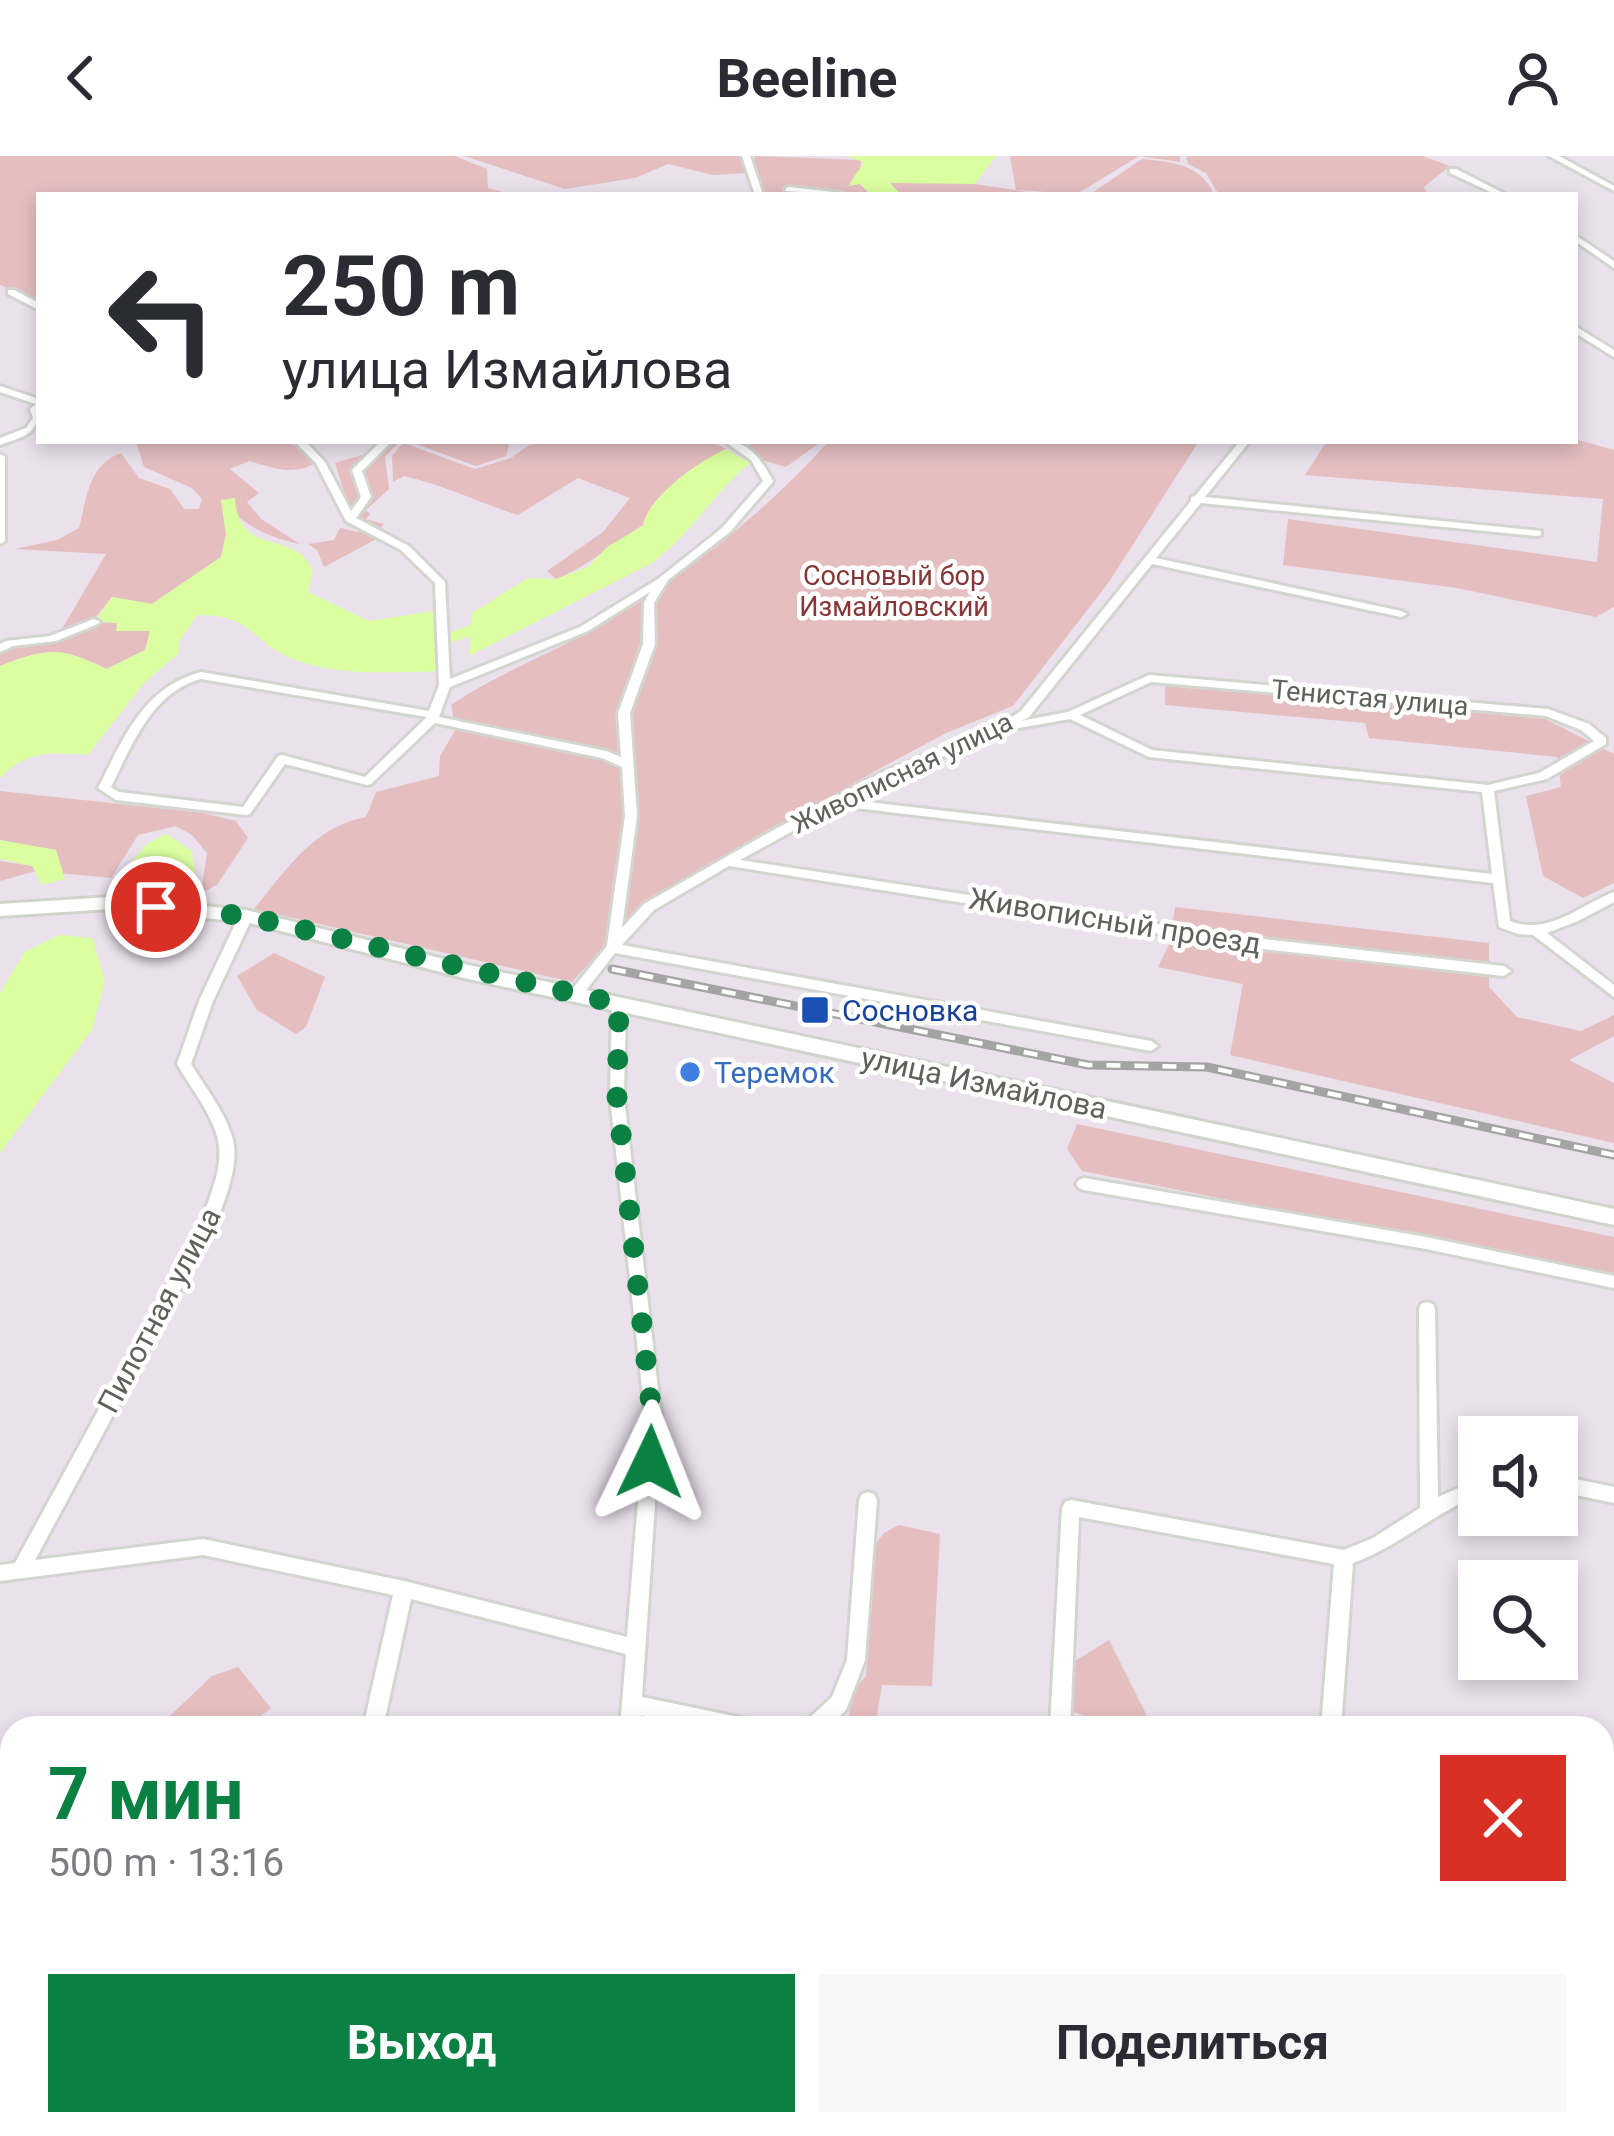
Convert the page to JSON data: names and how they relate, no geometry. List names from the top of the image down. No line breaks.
{"streets":{"main road":["улица Измайлова"],"street":["Тенистая улица","Живописная улица","Живописный проезд","Пилотная улица"]},"crossings":[["Тенистая улица","Живописная улица"],["Живописная улица","Живописный проезд"],["Живописная улица","улица Измайлова"],["улица Измайлова","Пилотная улица"]],"parks":["Сосновый бор Измайловский"],"places":{"transit":["Сосновка"],"other":["Теремок"]},"page":{"header":"Beeline","turn":["250 m","улица Измайлова"],"heading":["7 мин","500 m · 13:16"],"buttons":["Выход","Поделиться"]}}
